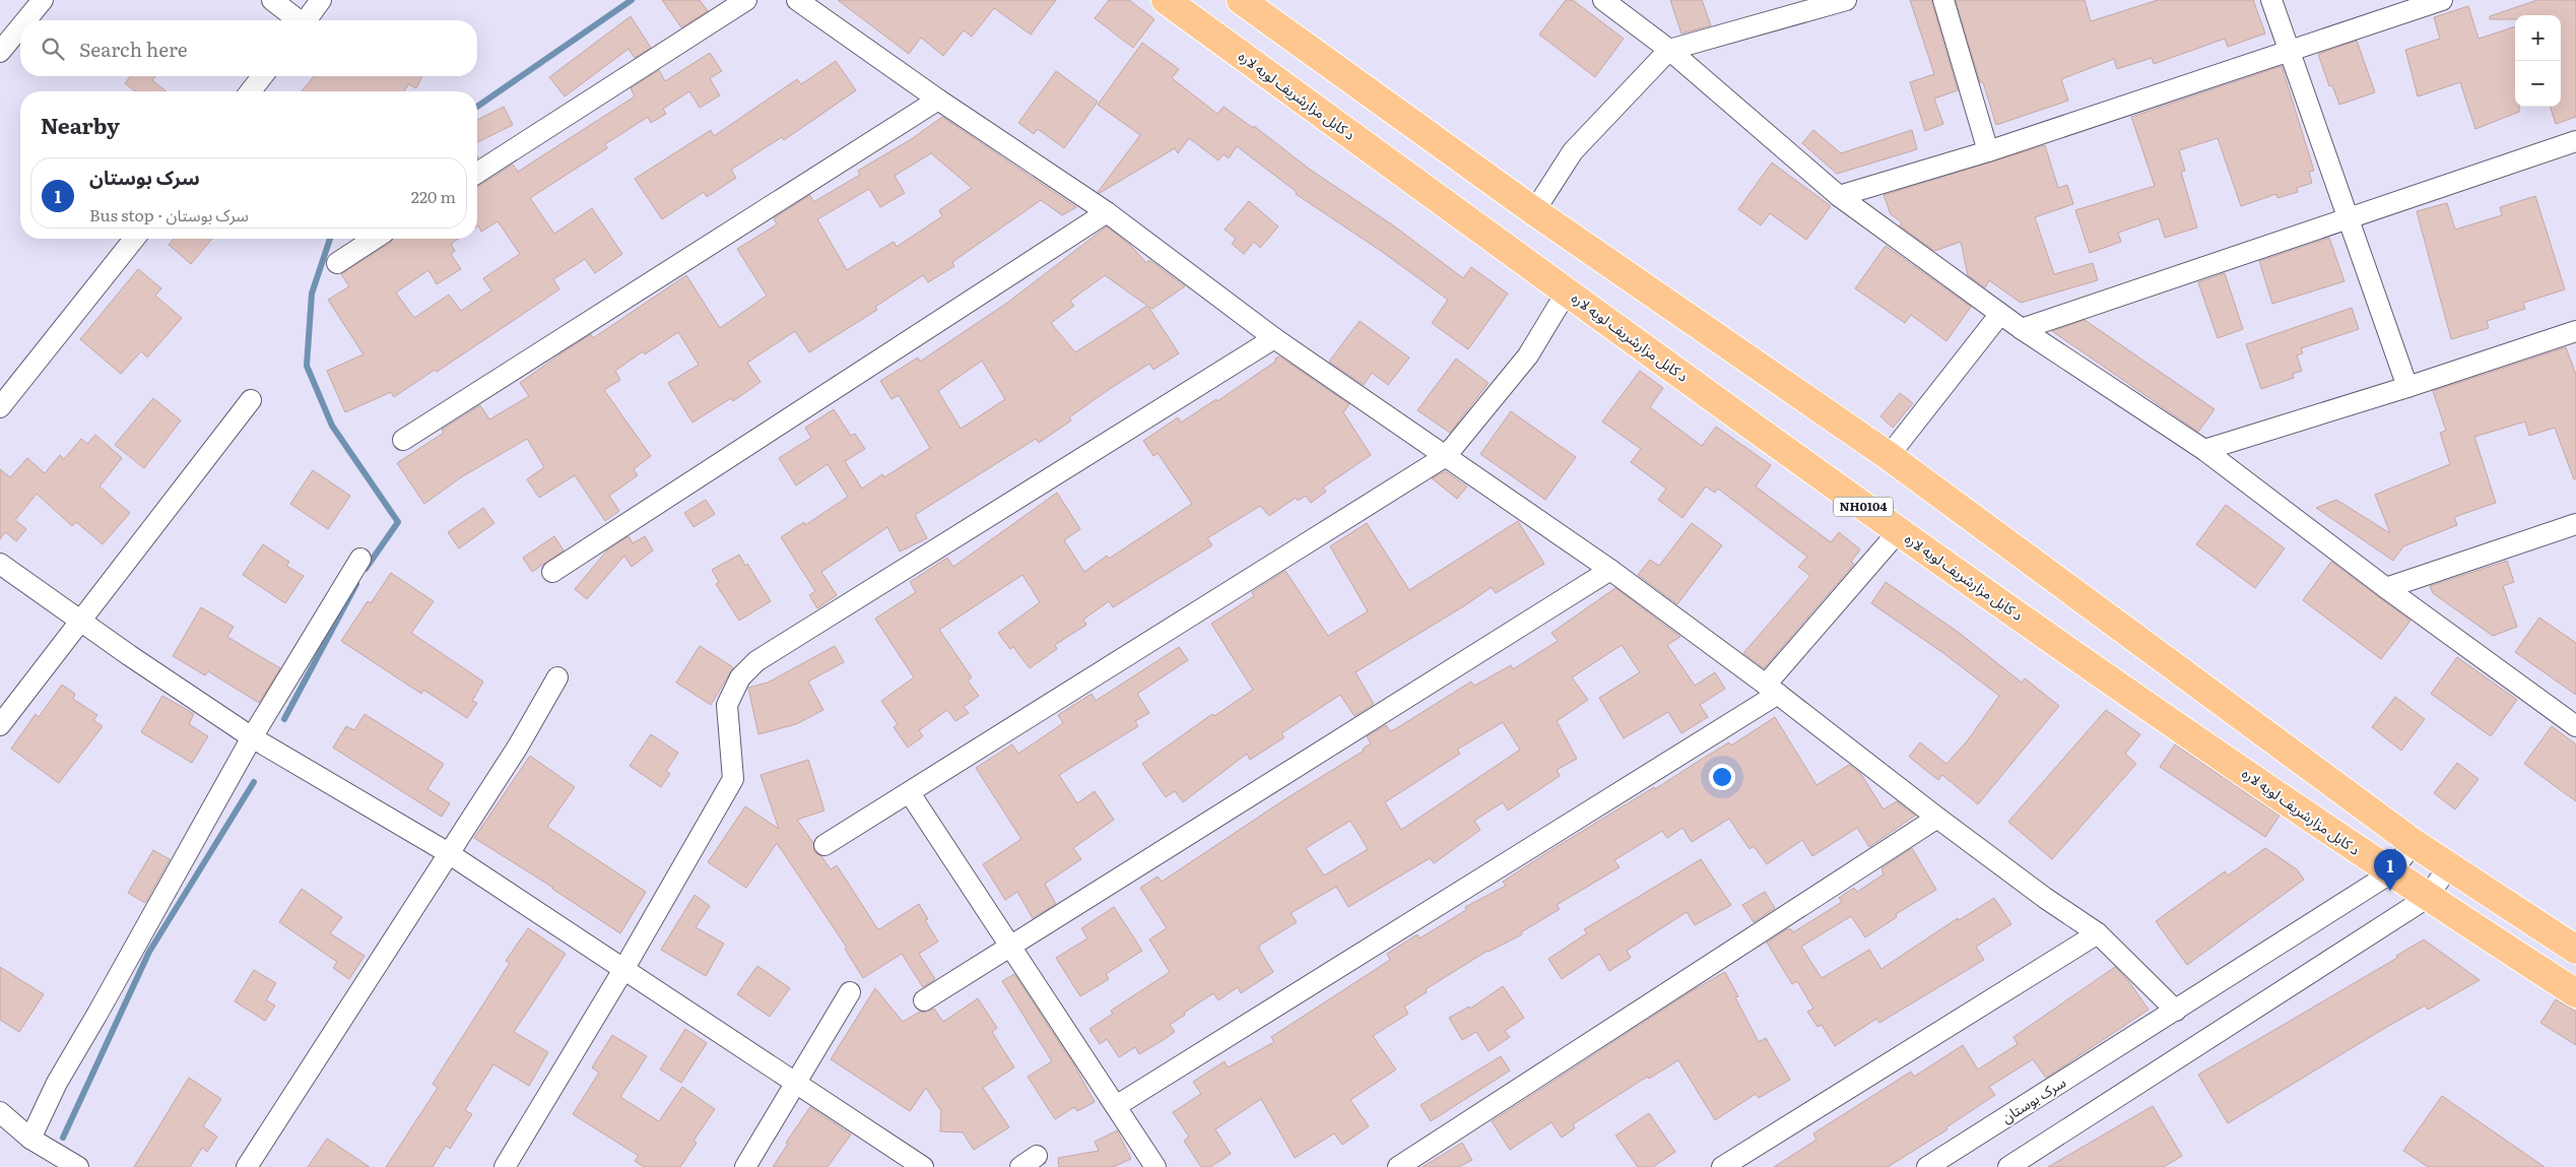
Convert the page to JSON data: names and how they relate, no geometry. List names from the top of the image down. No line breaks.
{"streets":{"highway":["د کابل مزارشریف لویه لاره","NH0104"],"street":["سرک بوستان"]},"crossings":[["د کابل مزارشریف لویه لاره","سرک بوستان"]],"page":{"map_buttons":["+","−"],"search":"Search here","heading":"Nearby","list":[{"mark":"1","name":"سرک بوستان","note":"Bus stop · سرک بوستان","value":"220 m"}],"pins":"1"}}
